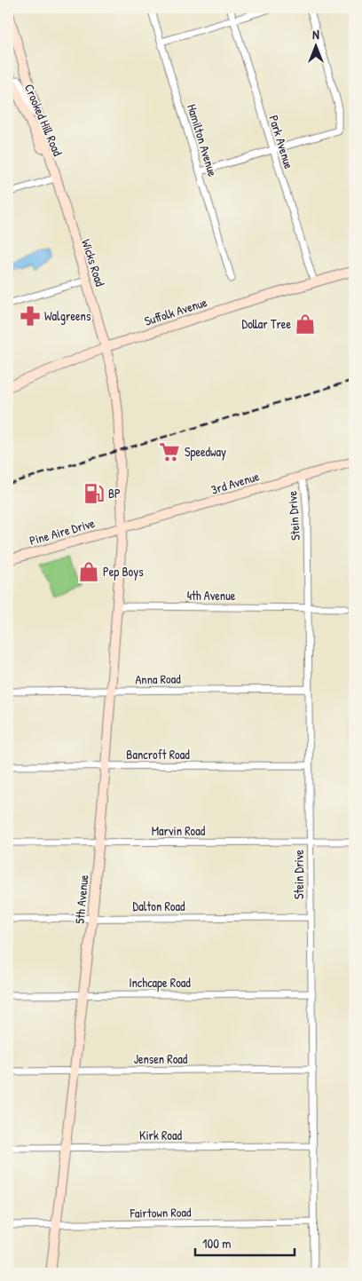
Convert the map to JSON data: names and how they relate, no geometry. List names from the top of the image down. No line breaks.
{"streets":{"main road":["Crooked Hill Road","Wicks Road","Suffolk Avenue","3rd Avenue","Pine Aire Drive","5th Avenue"],"street":["Hamilton Avenue","Park Avenue","Stein Drive","4th Avenue","Anna Road","Bancroft Road","Marvin Road","Dalton Road","Inchcape Road","Jensen Road","Kirk Road","Fairtown Road"]},"crossings":[["Crooked Hill Road","Wicks Road"],["Park Avenue","Suffolk Avenue"],["Wicks Road","Suffolk Avenue"],["Wicks Road","3rd Avenue"],["Wicks Road","Pine Aire Drive"],["Wicks Road","5th Avenue"],["3rd Avenue","Stein Drive"],["3rd Avenue","Pine Aire Drive"],["3rd Avenue","5th Avenue"],["Stein Drive","4th Avenue"],["Stein Drive","Anna Road"],["Stein Drive","Bancroft Road"],["Stein Drive","Marvin Road"],["Stein Drive","Dalton Road"],["Stein Drive","Inchcape Road"],["Stein Drive","Jensen Road"],["Stein Drive","Kirk Road"],["Stein Drive","Fairtown Road"],["Pine Aire Drive","5th Avenue"],["4th Avenue","5th Avenue"],["Anna Road","5th Avenue"],["Bancroft Road","5th Avenue"],["Marvin Road","5th Avenue"],["5th Avenue","Dalton Road"],["5th Avenue","Inchcape Road"],["5th Avenue","Jensen Road"],["5th Avenue","Kirk Road"],["5th Avenue","Fairtown Road"]],"places":{"pharmacy":["Walgreens"],"shop":["Dollar Tree","Pep Boys"],"supermarket":["Speedway"],"fuel station":["BP"]},"scale_bar":"100 m","north":"top"}
